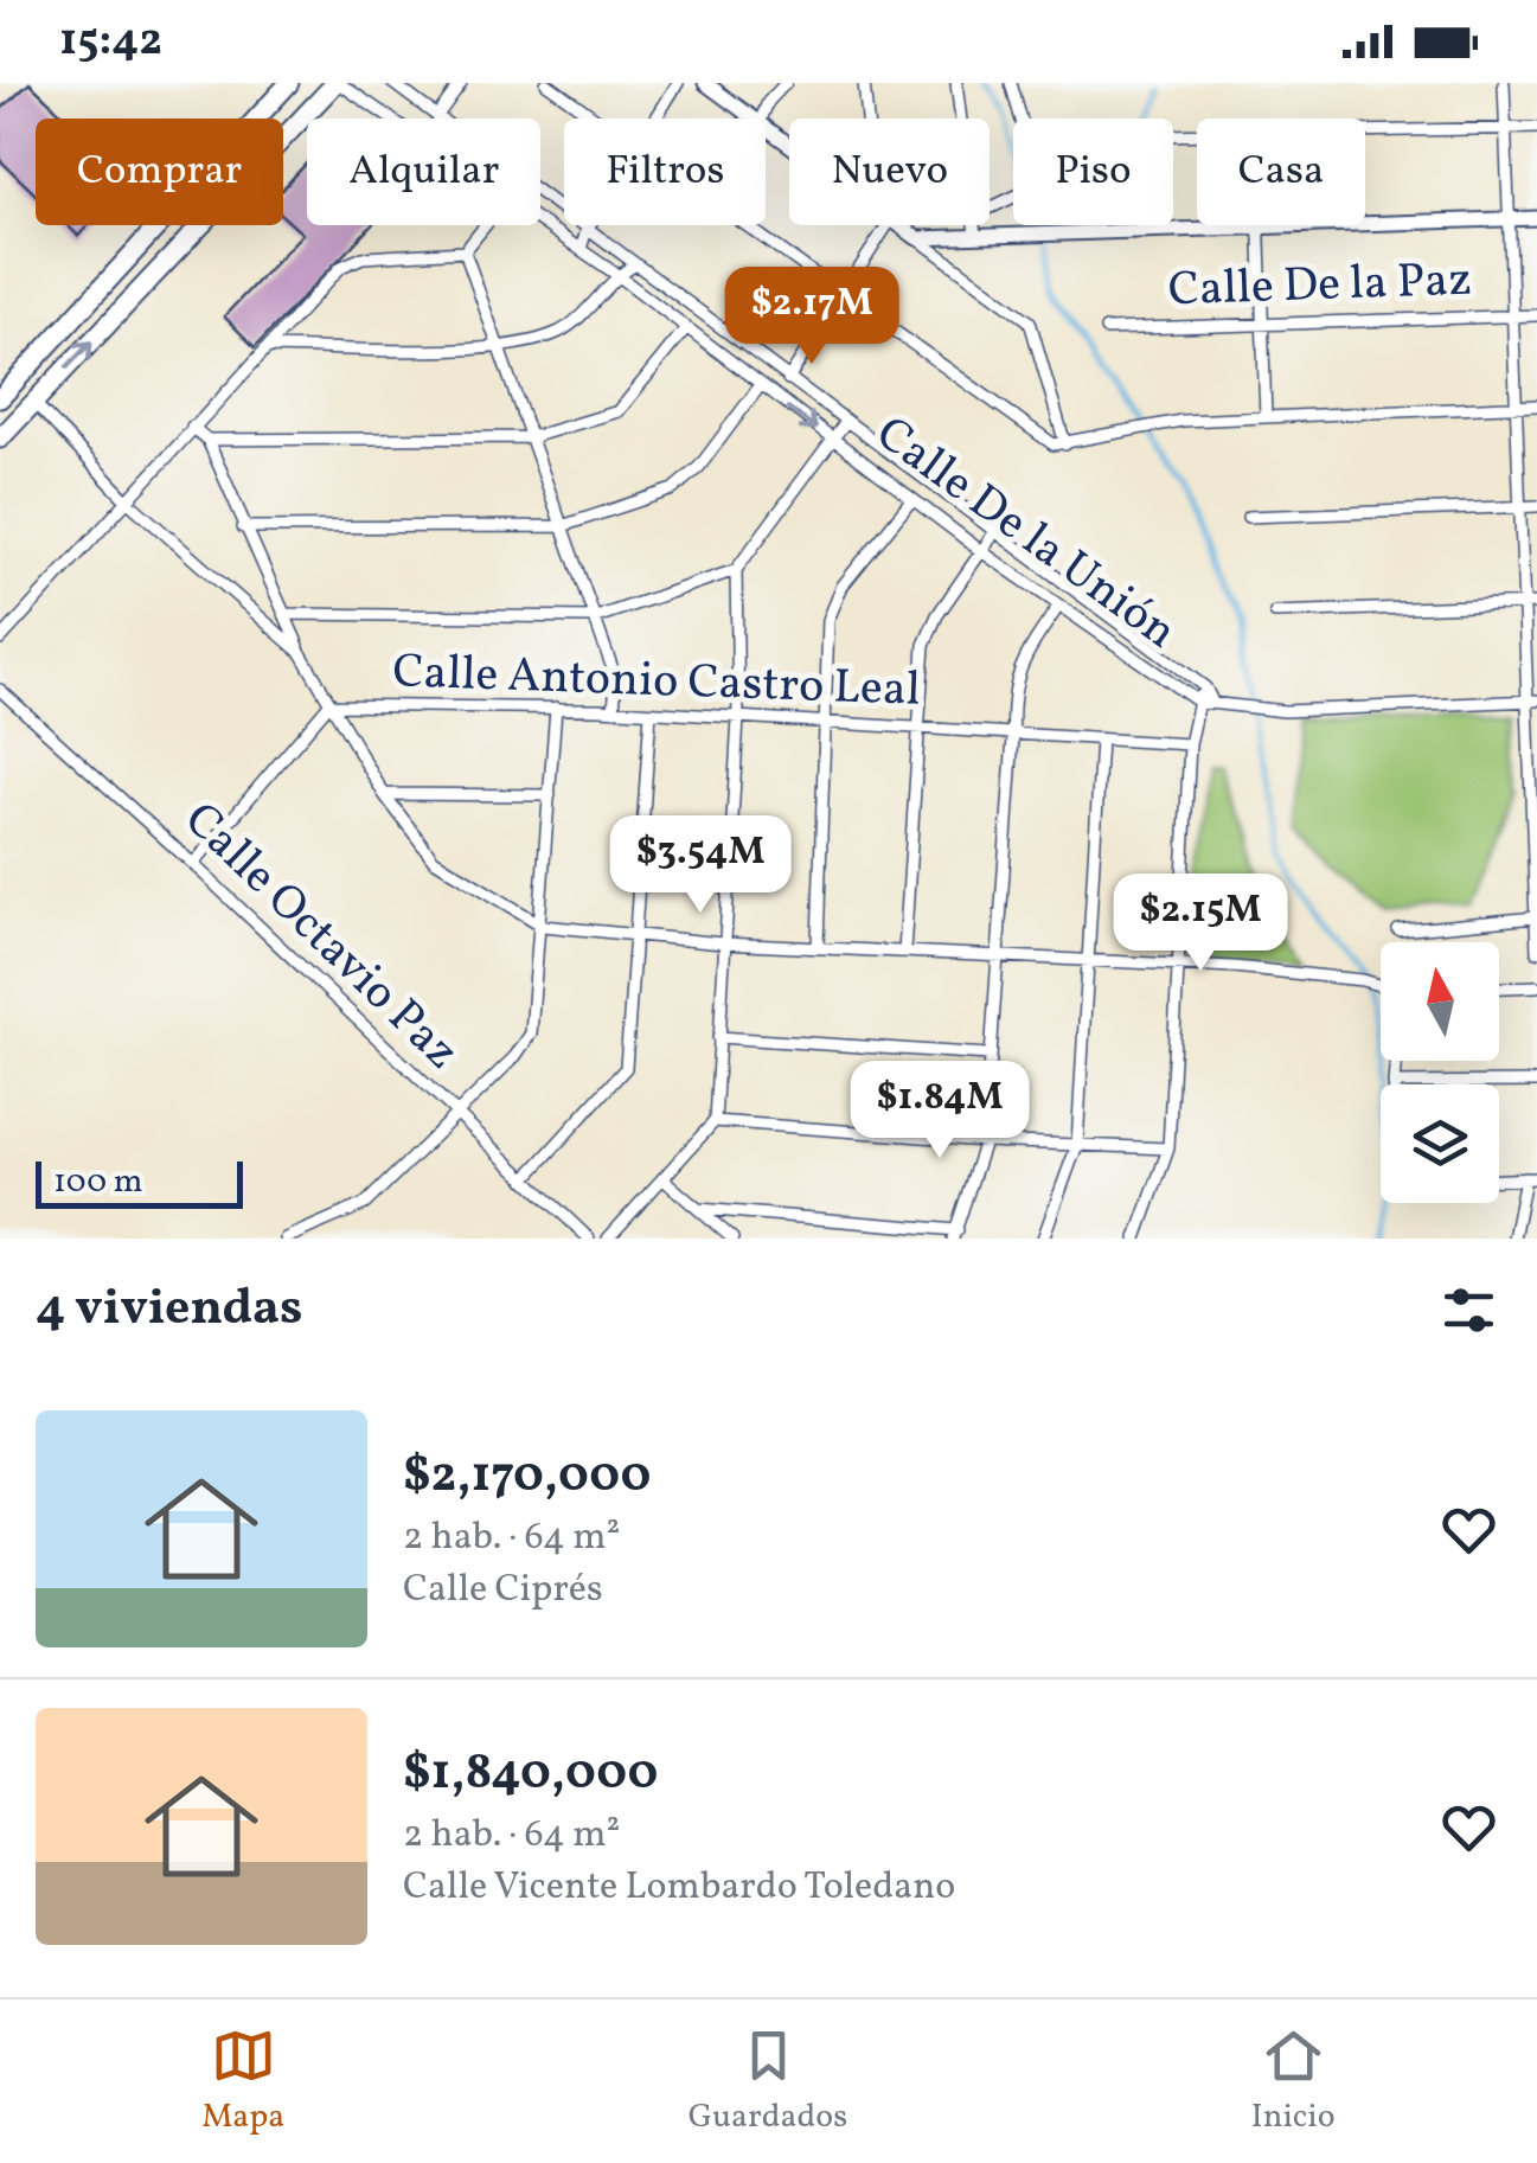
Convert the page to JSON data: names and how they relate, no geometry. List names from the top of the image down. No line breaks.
{"streets":{"street":["Calle De la Paz","Calle De la Unión","Calle Antonio Castro Leal","Calle Octavio Paz"]},"crossings":[["Calle Antonio Castro Leal","Calle Octavio Paz"]],"scale_bar":"100 m","north":"top","page":{"status":"15:42","chip":["Comprar","Alquilar","Filtros","Nuevo","Piso","Casa"],"price":["$2.17M","$3.54M","$2.15M","$1.84M"],"scale":"100 m","heading":"4 viviendas","list":[{"name":"$2,170,000","note":"2 hab. · 64 m² · Calle Ciprés"},{"name":"$1,840,000","note":"2 hab. · 64 m² · Calle Vicente Lombardo Toledano"}],"tabs":["Mapa","Guardados","Inicio"]}}
